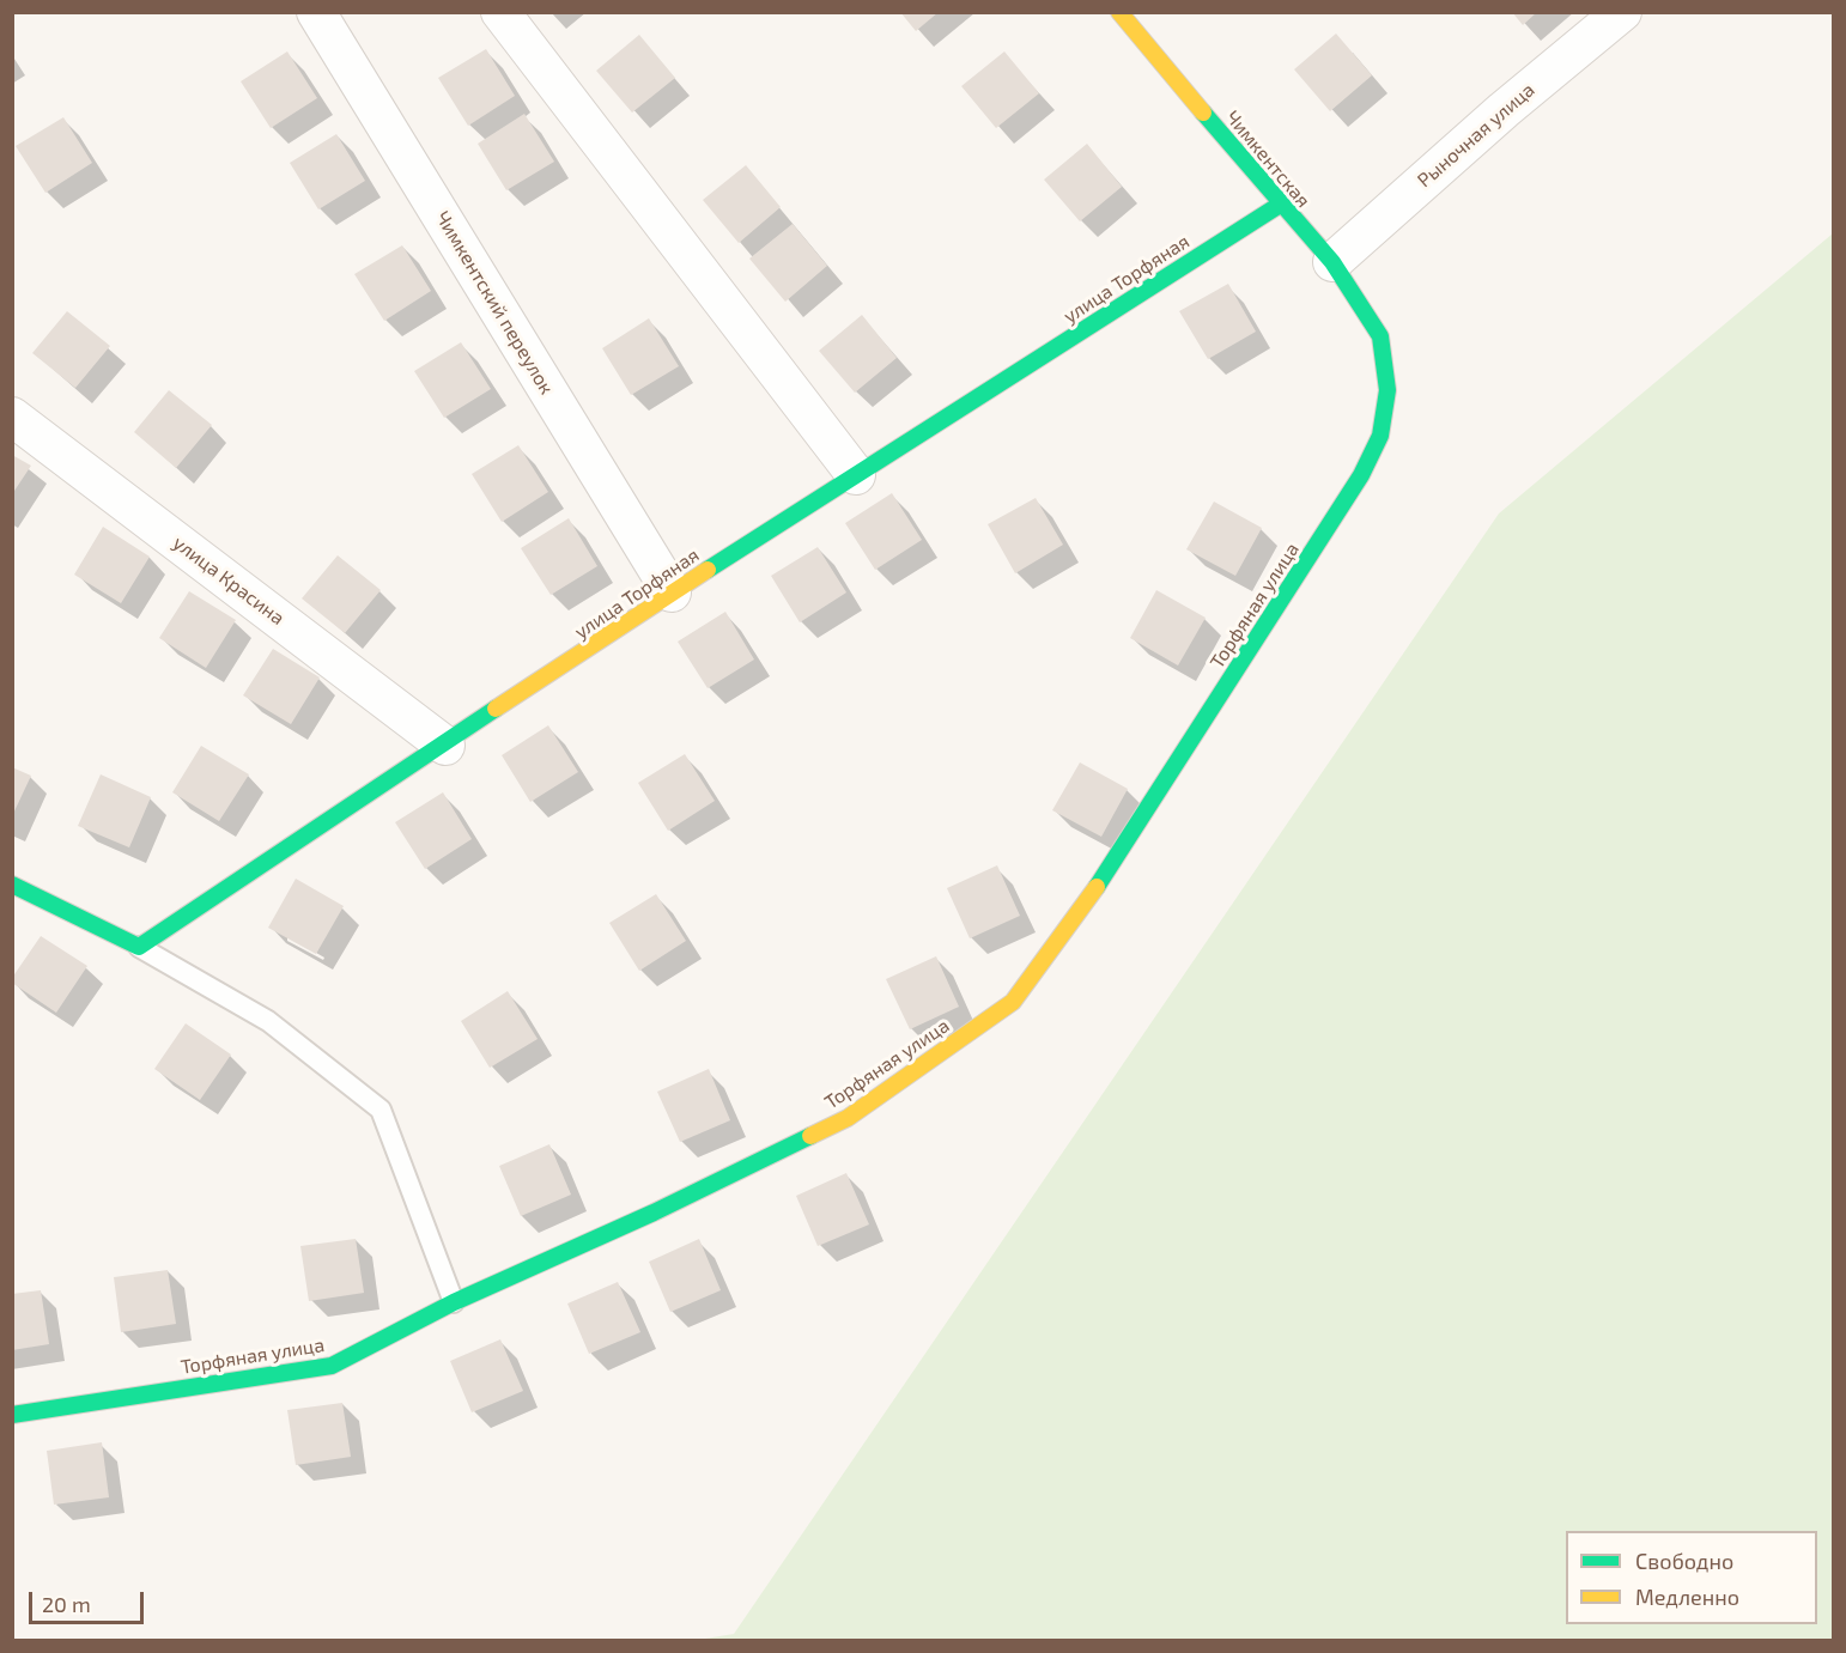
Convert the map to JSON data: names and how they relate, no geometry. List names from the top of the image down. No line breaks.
{"streets":{"street":["Рыночная улица","Чимкентская","улица Торфяная","Чимкентский переулок","улица Красина","Торфяная улица"]},"crossings":[["Рыночная улица","Чимкентская"],["Чимкентская","улица Торфяная"],["Чимкентская","Торфяная улица"],["улица Торфяная","Чимкентский переулок"],["улица Торфяная","улица Красина"]],"legend":["Свободно","Медленно"],"scale_bar":"20 m"}
